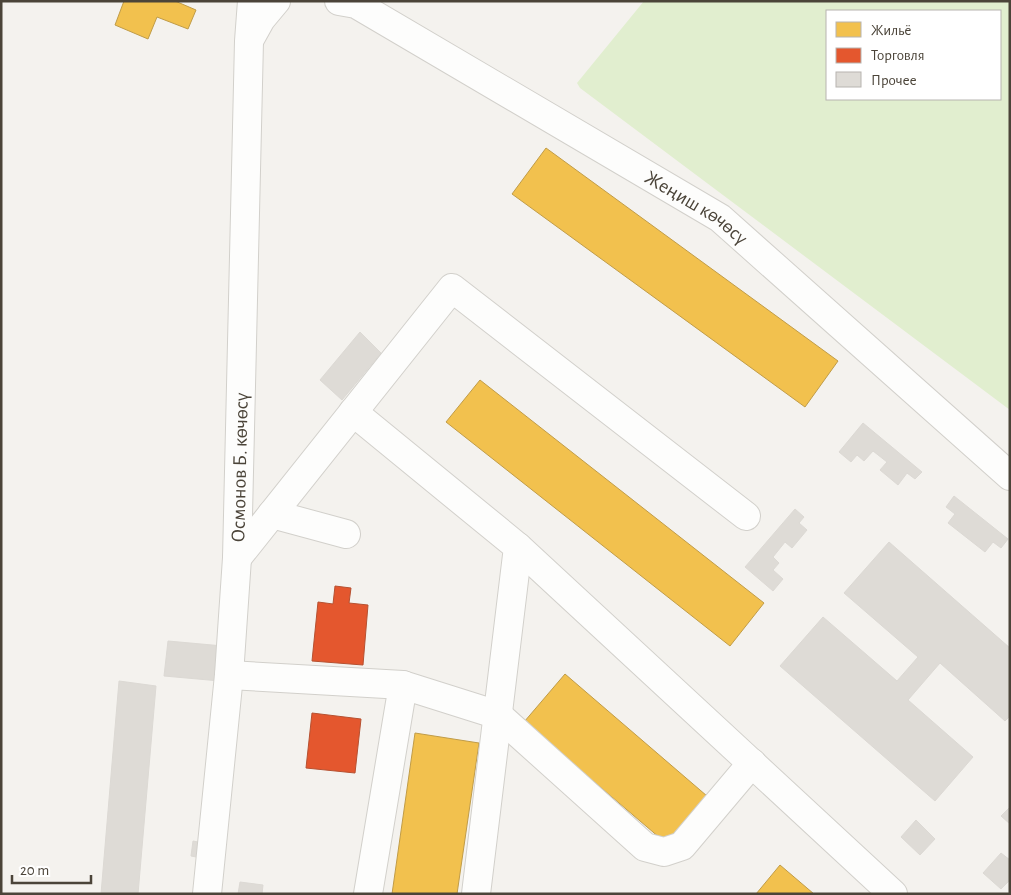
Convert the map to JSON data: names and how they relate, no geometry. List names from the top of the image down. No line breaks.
{"streets":{"street":["Жеңиш көчөсү","Осмонов Б. көчөсү"]},"legend":["Жильё","Торговля","Прочее"],"scale_bar":"20 m"}
